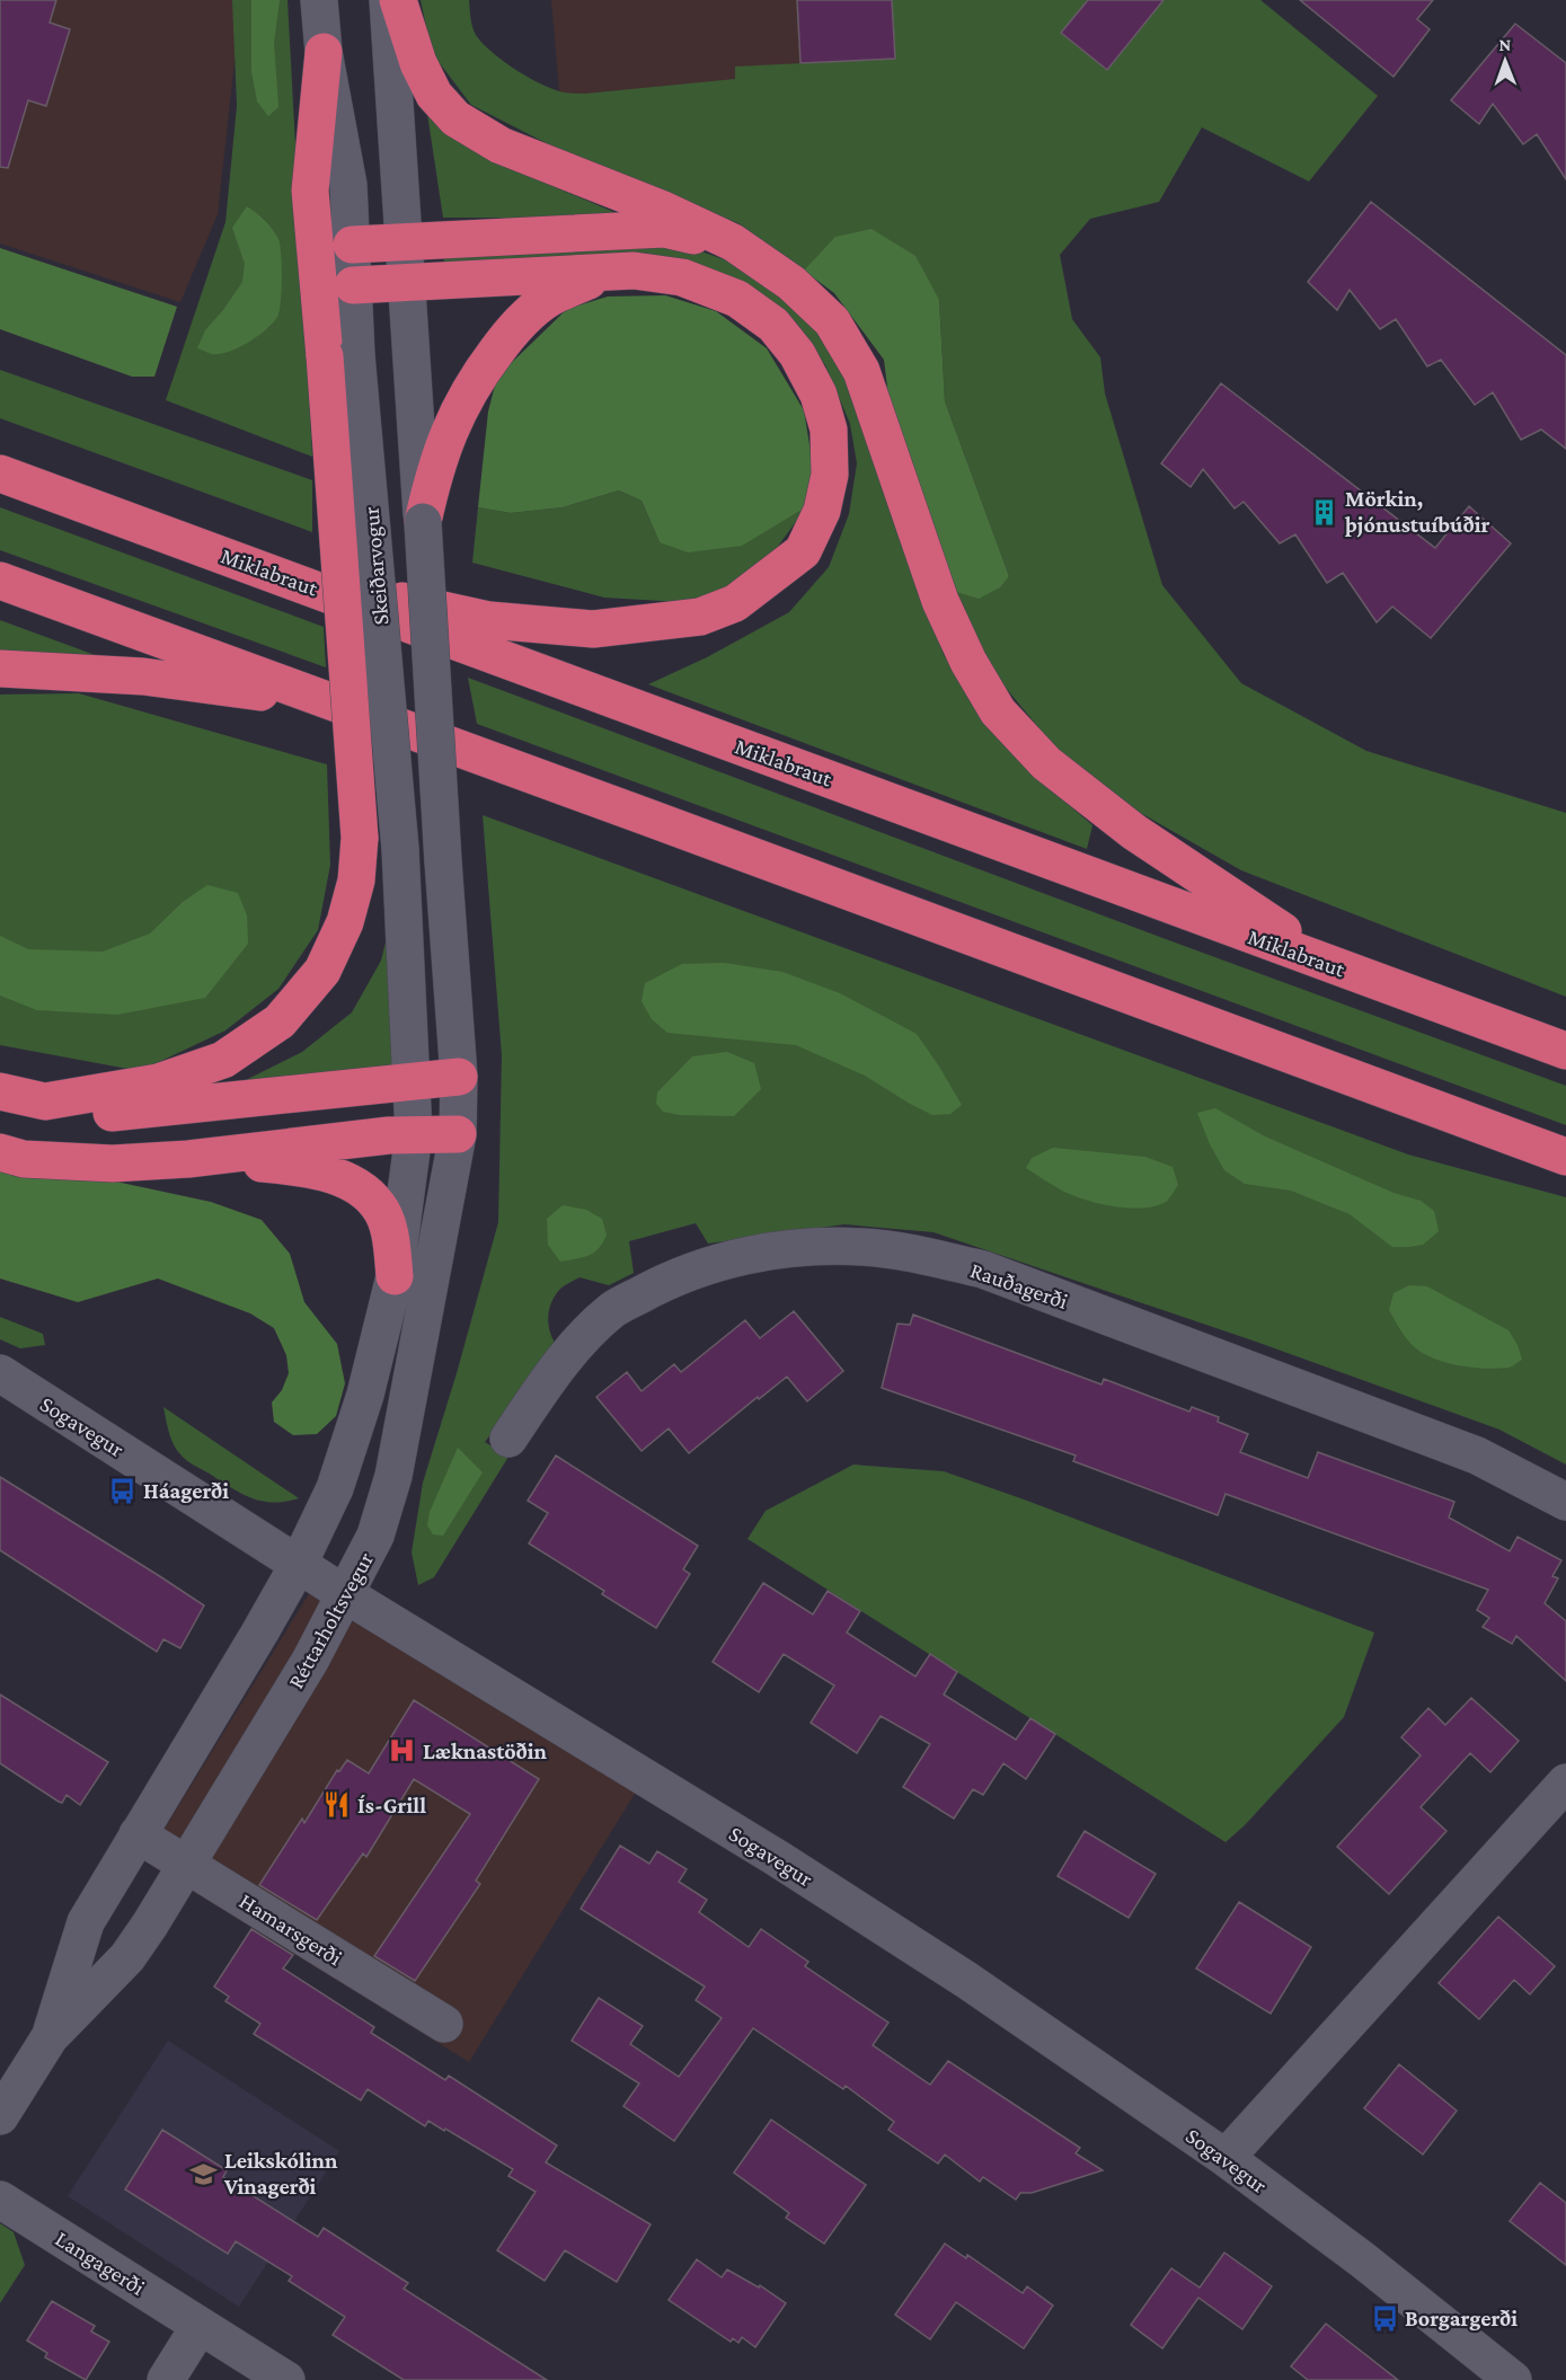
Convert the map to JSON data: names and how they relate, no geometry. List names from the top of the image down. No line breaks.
{"streets":{"highway":["Miklabraut"],"street":["Skeiðarvogur","Rauðagerði","Sogavegur","Réttarholtsvegur","Hamarsgerði","Langagerði"]},"crossings":[["Skeiðarvogur","Réttarholtsvegur"],["Sogavegur","Réttarholtsvegur"],["Réttarholtsvegur","Hamarsgerði"]],"places":{"building":["Mörkin, þjónustuíbúðir"],"bus stop":["Háagerði","Borgargerði"],"hospital":["Læknastöðin"],"restaurant":["Ís-Grill"],"school or university":["Leikskólinn Vinagerði"]},"north":"top"}
